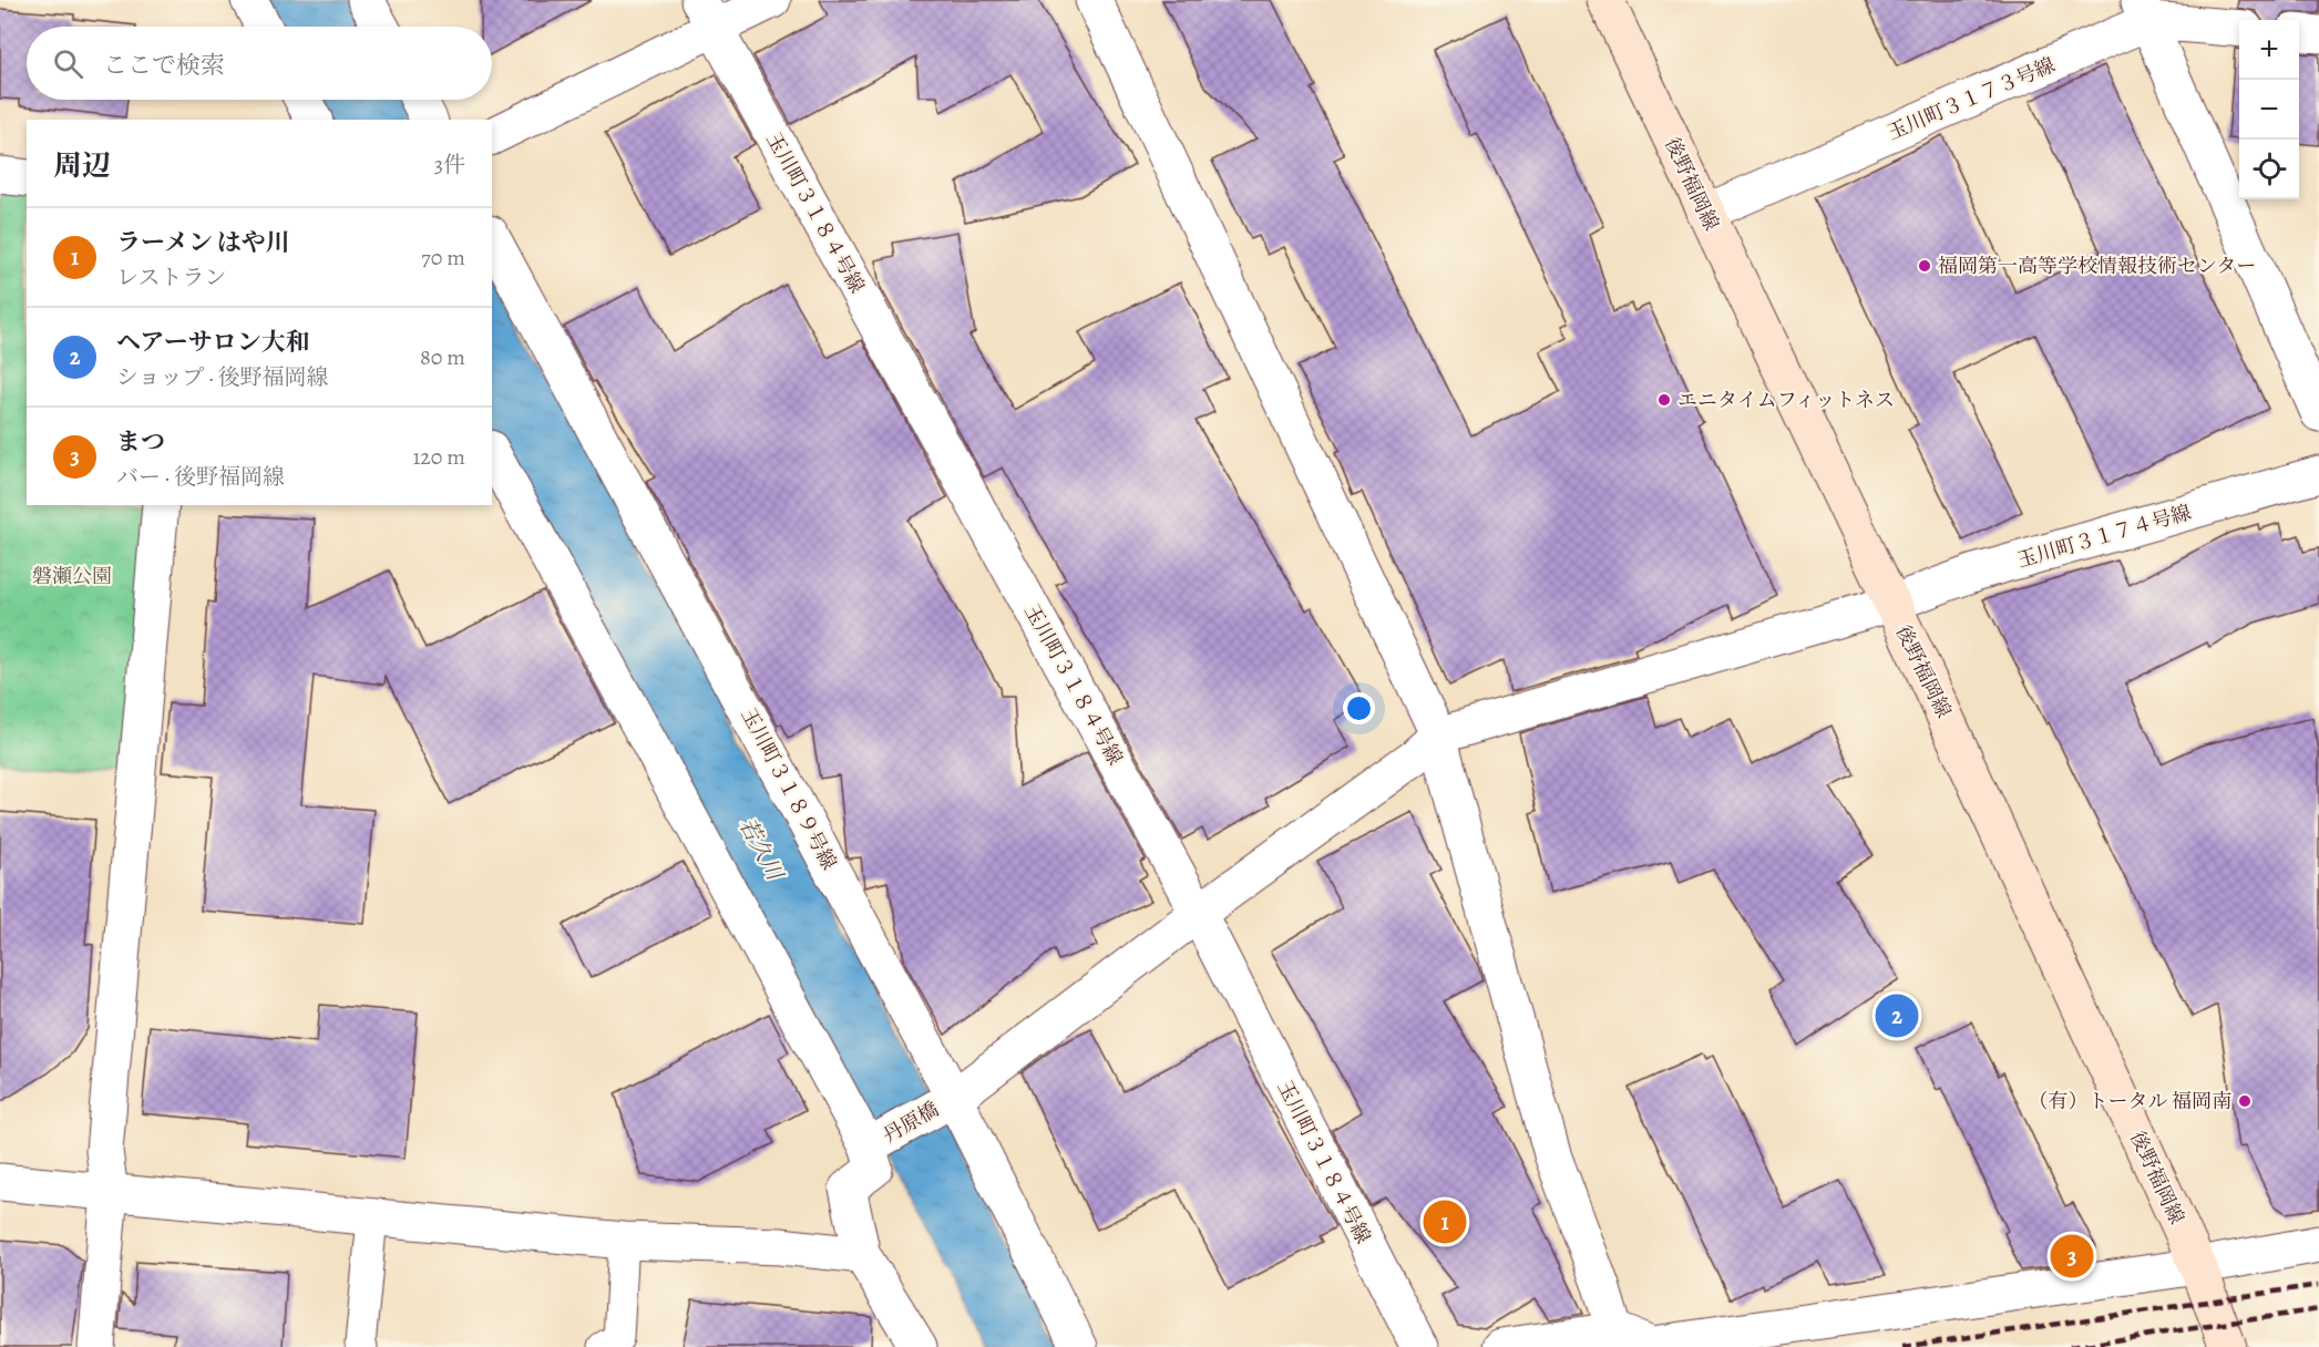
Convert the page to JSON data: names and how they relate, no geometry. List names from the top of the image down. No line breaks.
{"streets":{"main road":["後野福岡線"],"street":["玉川町３１７３号線","玉川町３１８４号線","玉川町３１７４号線","玉川町３１８９号線","丹原橋"]},"crossings":[["玉川町３１７３号線","後野福岡線"],["後野福岡線","玉川町３１７４号線"],["玉川町３１８４号線","丹原橋"],["玉川町３１７４号線","丹原橋"],["玉川町３１８９号線","丹原橋"]],"water":["若久川"],"parks":["磐瀬公園"],"places":["福岡第一高等学校情報技術センター","エニタイムフィットネス","（有）トータル 福岡南"],"page":{"map_buttons":["+","−"],"search":"ここで検索","heading":["周辺","3件"],"list":[{"mark":"1","name":"ラーメン はや川","note":"レストラン","value":"70 m"},{"mark":"2","name":"ヘアーサロン大和","note":"ショップ · 後野福岡線","value":"80 m"},{"mark":"3","name":"まつ","note":"バー · 後野福岡線","value":"120 m"}],"pins":["2","1","3"]}}
